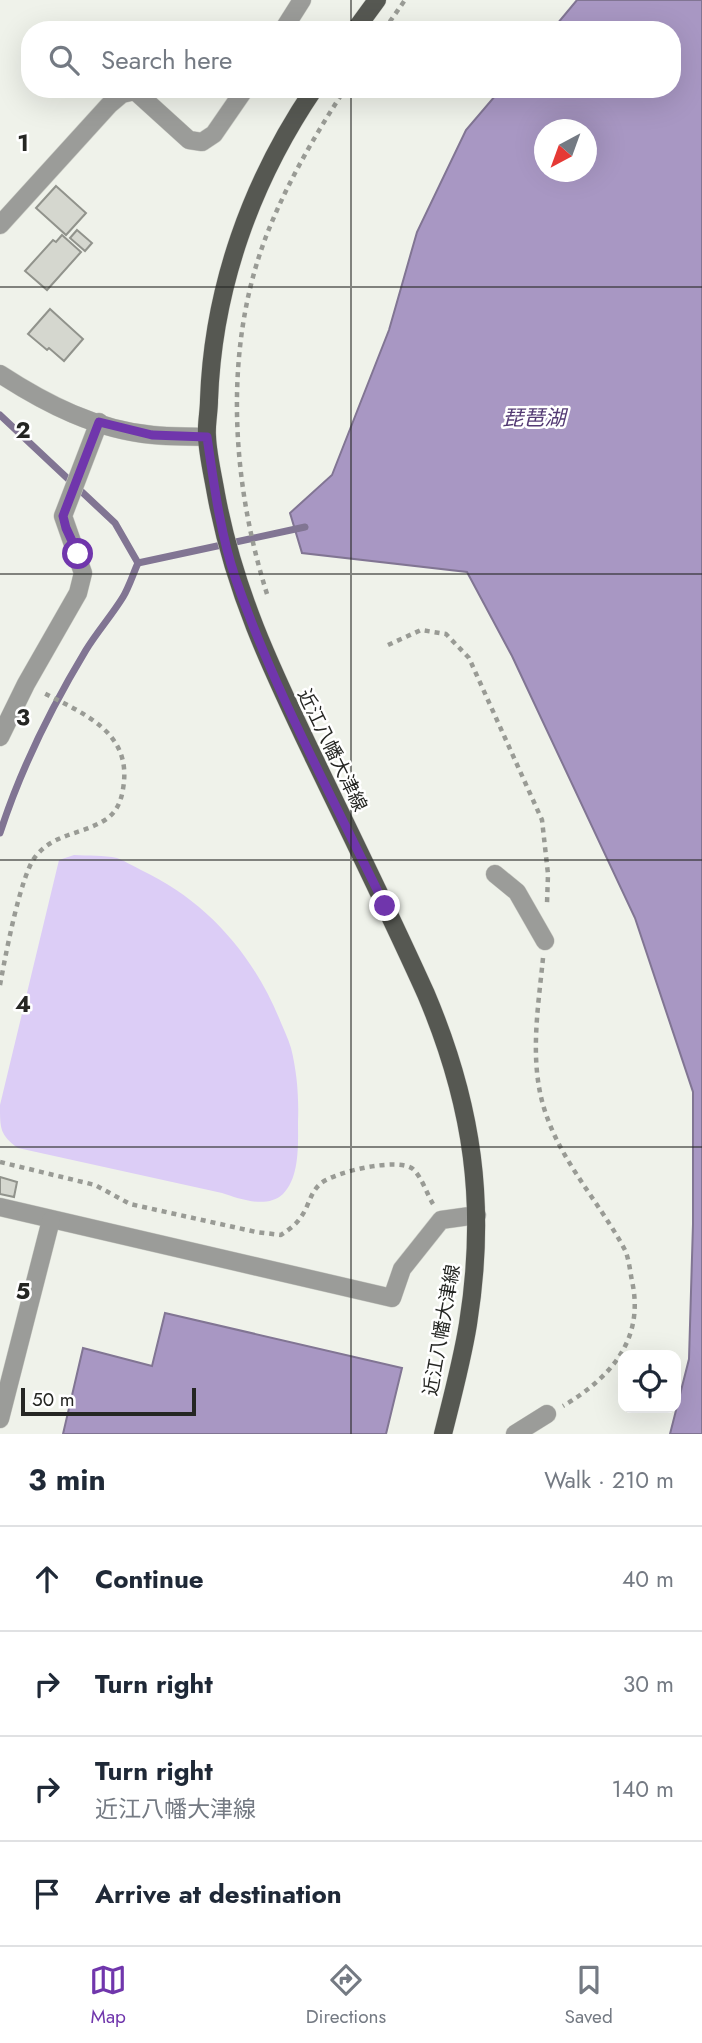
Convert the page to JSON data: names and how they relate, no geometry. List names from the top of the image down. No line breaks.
{"streets":{"main road":["近江八幡大津線"]},"water":["琵琶湖"],"scale_bar":"50 m","north":"bottom left","page":{"search":"Search here","scale":"50 m","heading":["3 min","Walk · 210 m"],"list":[["Continue","40 m"],["Turn right","30 m"],["Turn right","近江八幡大津線","140 m"],"Arrive at destination"],"nav":["Map","Directions","Saved"]},"grid":{"rows":["1","2","3","4","5"]}}
